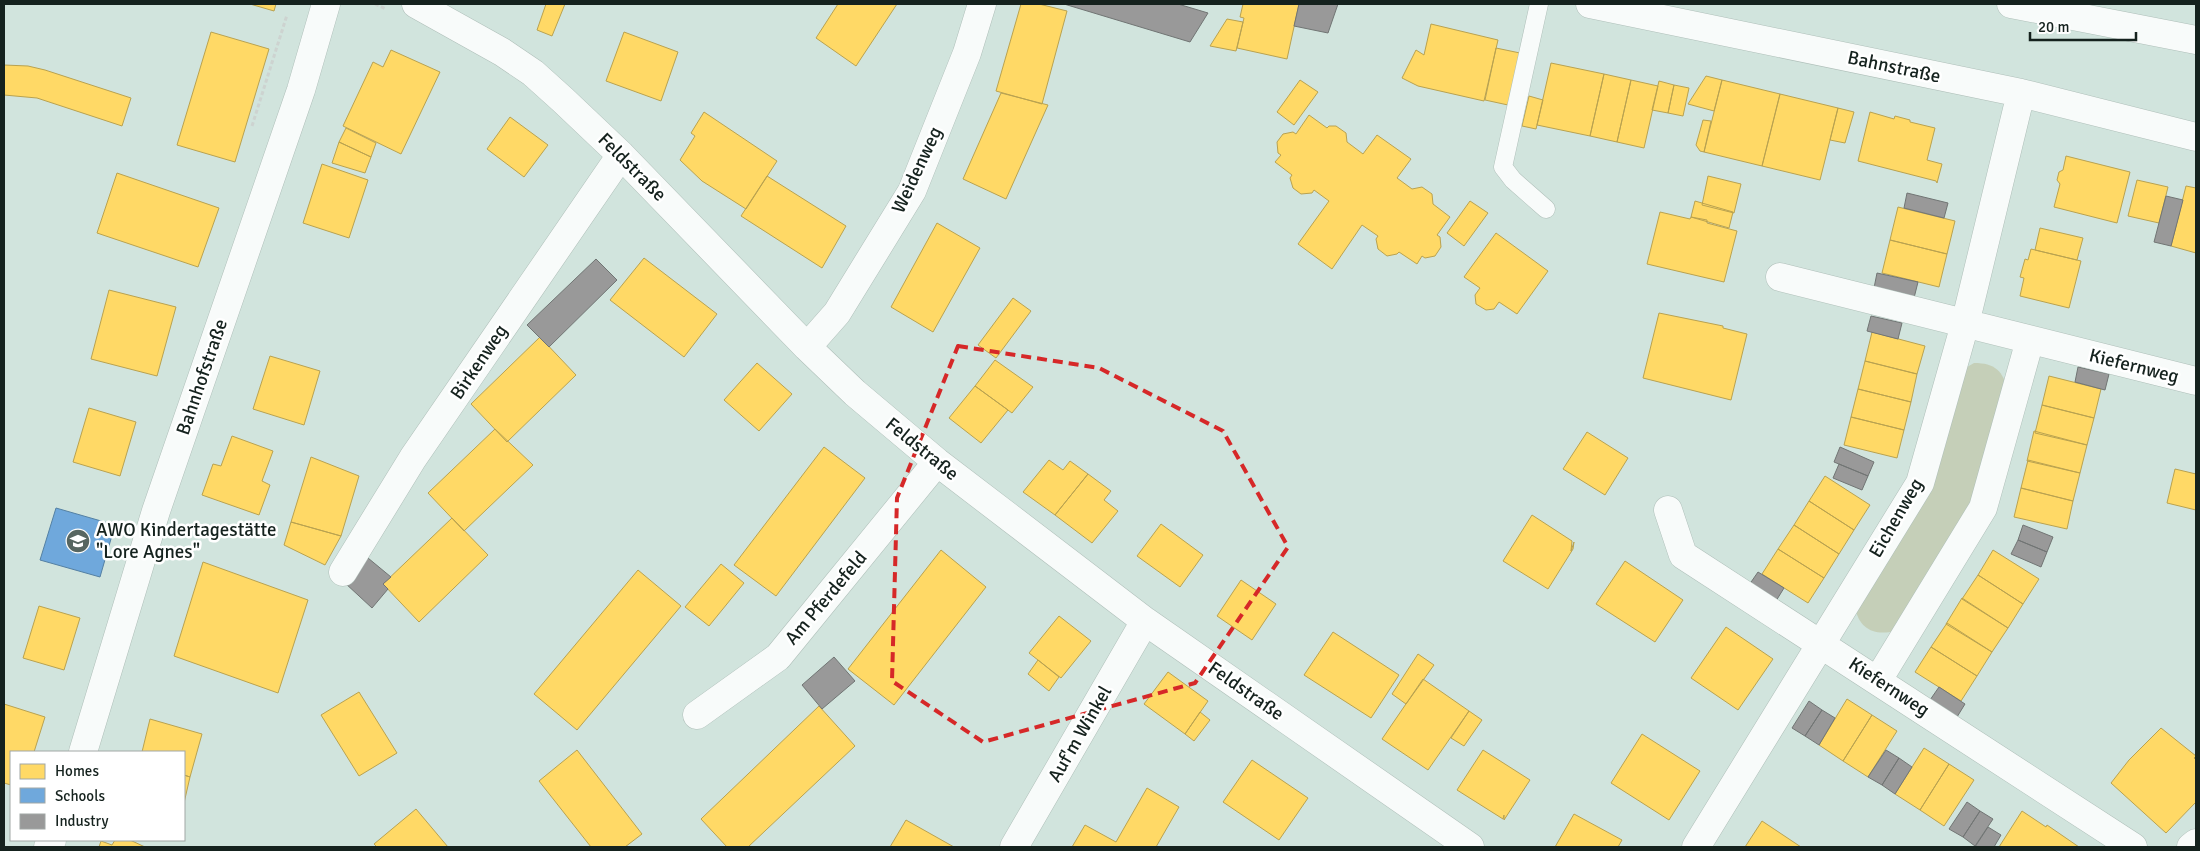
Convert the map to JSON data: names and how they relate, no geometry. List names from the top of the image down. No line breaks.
{"streets":{"street":["Bahnstraße","Feldstraße","Weidenweg","Birkenweg","Kiefernweg","Bahnhofstraße","Eichenweg","Am Pferdefeld","Auf'm Winkel"]},"crossings":[["Bahnstraße","Eichenweg"],["Feldstraße","Weidenweg"],["Feldstraße","Birkenweg"],["Feldstraße","Am Pferdefeld"],["Feldstraße","Auf'm Winkel"],["Kiefernweg","Eichenweg"]],"places":{"school or university":["AWO Kindertagestätte \"Lore Agnes\""]},"legend":["Homes","Schools","Industry"],"scale_bar":"20 m"}
